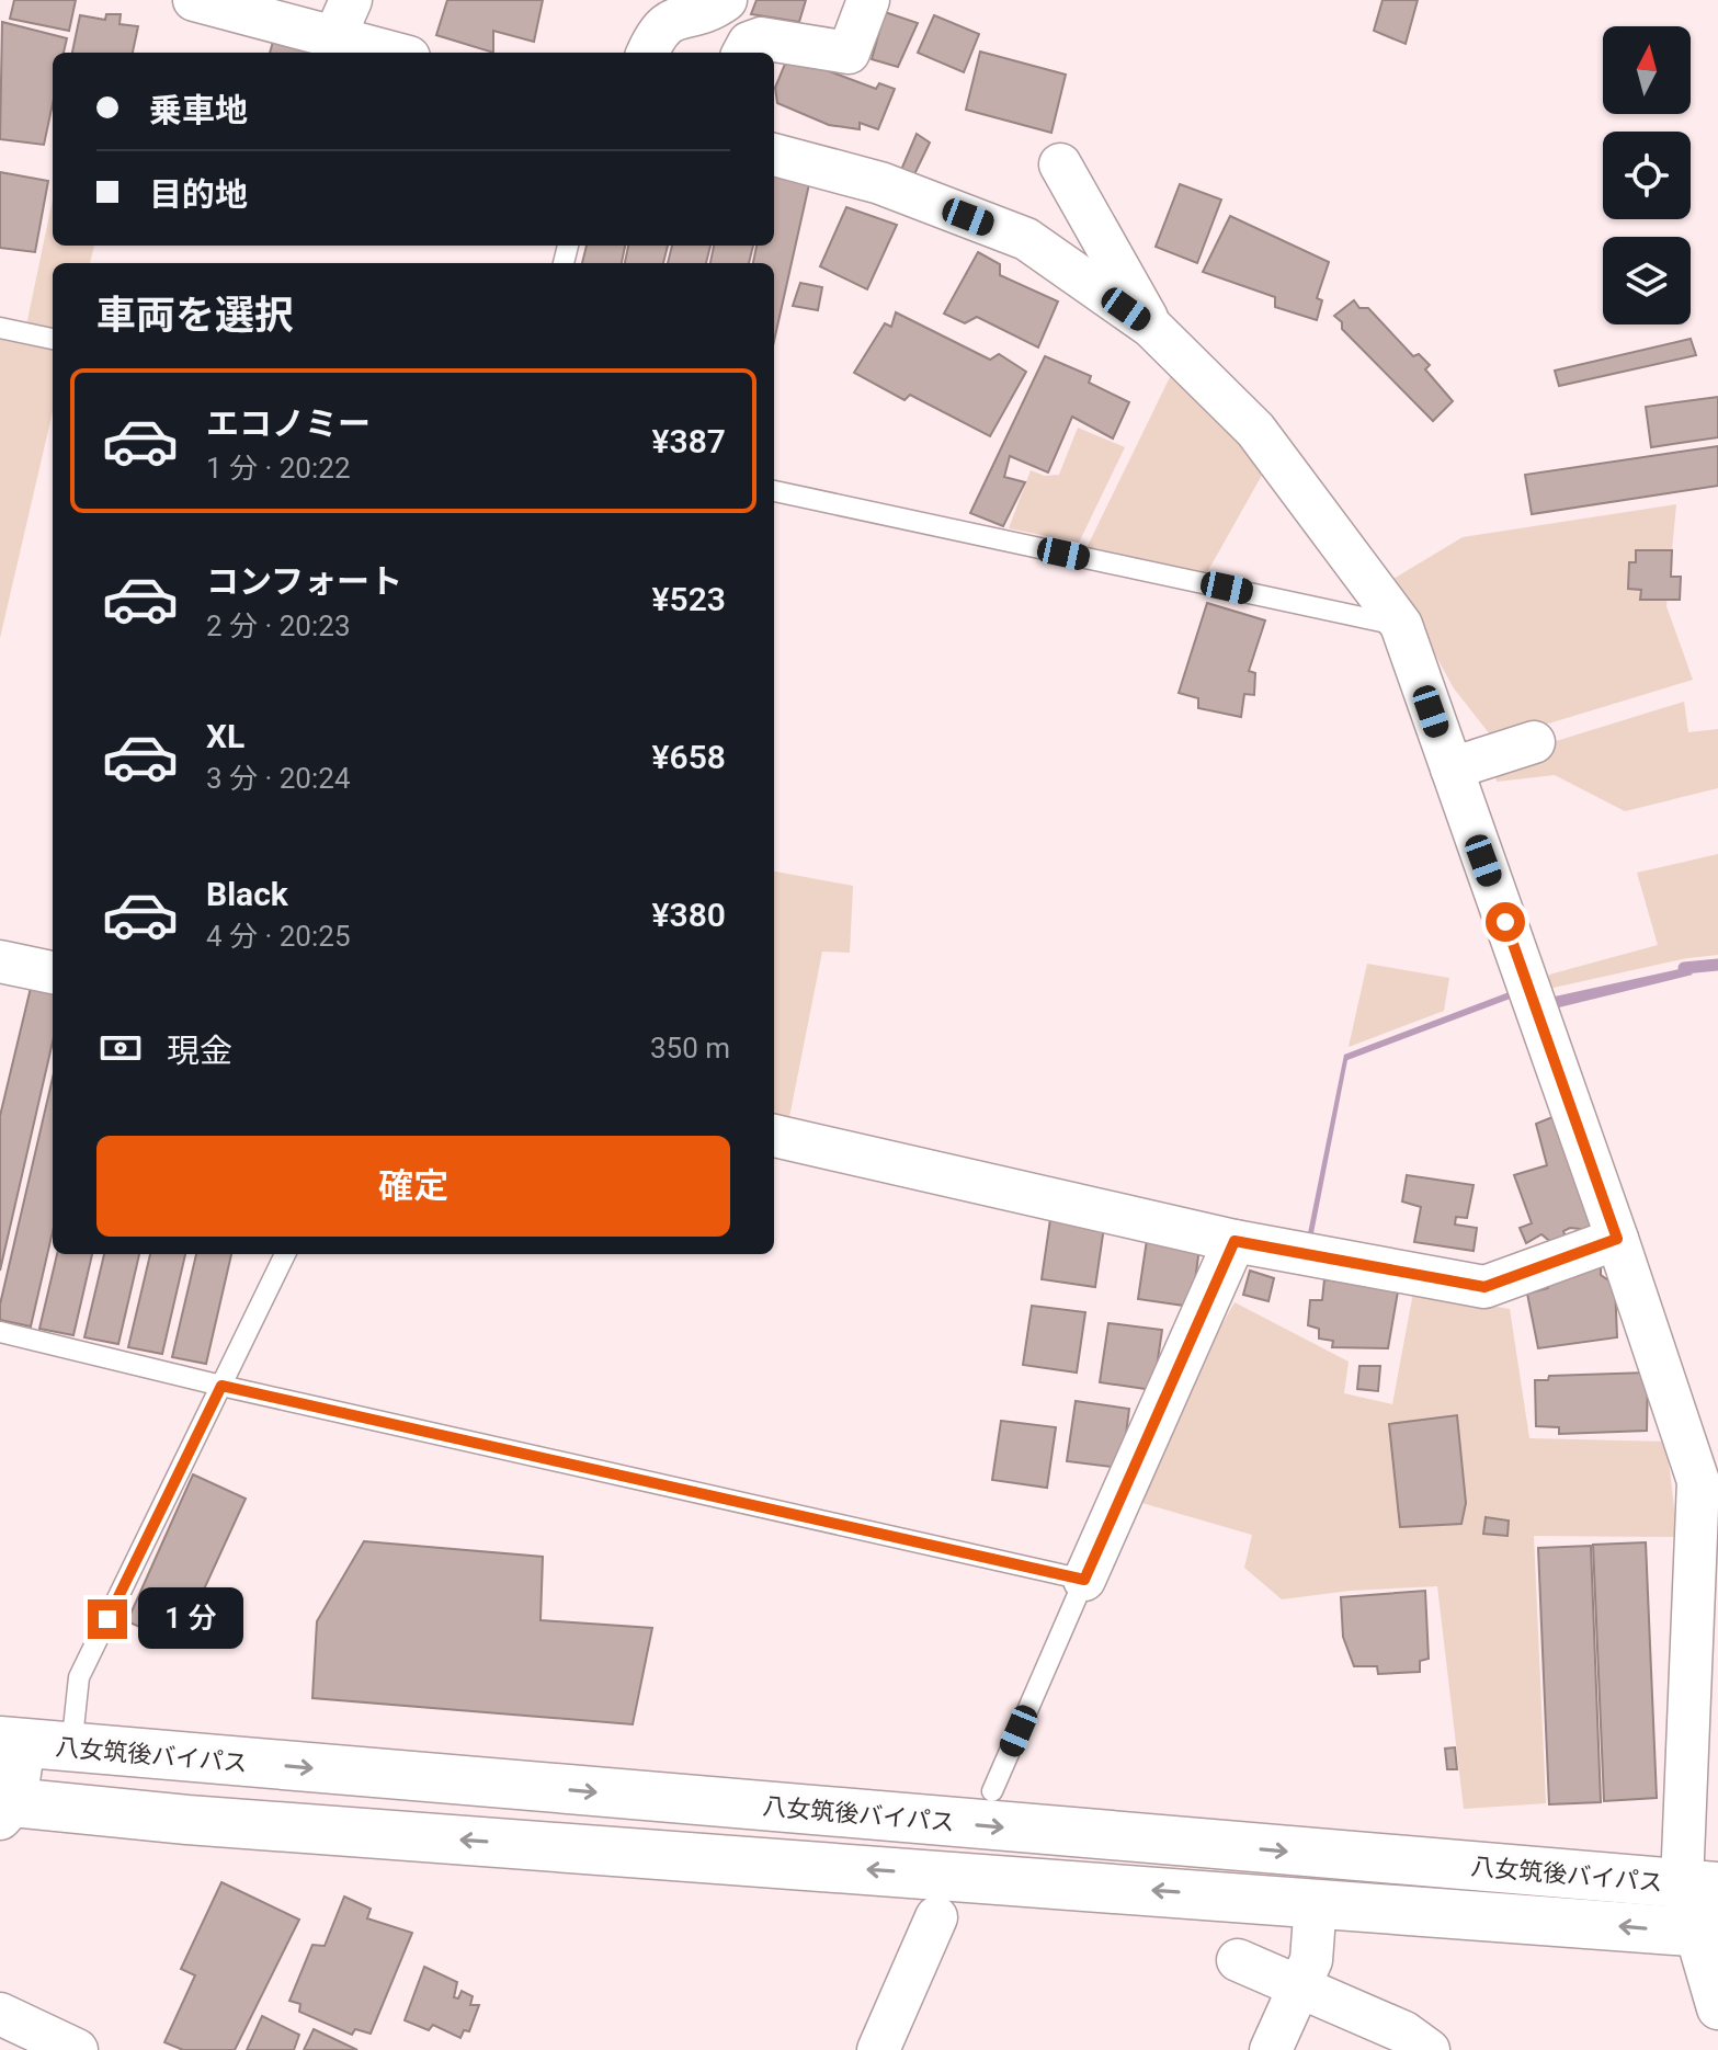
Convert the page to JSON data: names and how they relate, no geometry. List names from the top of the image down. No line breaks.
{"streets":{"highway":["八女筑後バイパス"]},"north":"top","page":{"banner":["乗車地","目的地"],"heading":"車両を選択","list":[{"name":"エコノミー","note":"1 分 · 20:22","value":"¥387"},{"name":"コンフォート","note":"2 分 · 20:23","value":"¥523"},{"name":"XL","note":"3 分 · 20:24","value":"¥658"},{"name":"Black","note":"4 分 · 20:25","value":"¥380"}],"pay":["現金","350 m"],"buttons":"確定","bubble":"1 分"}}
